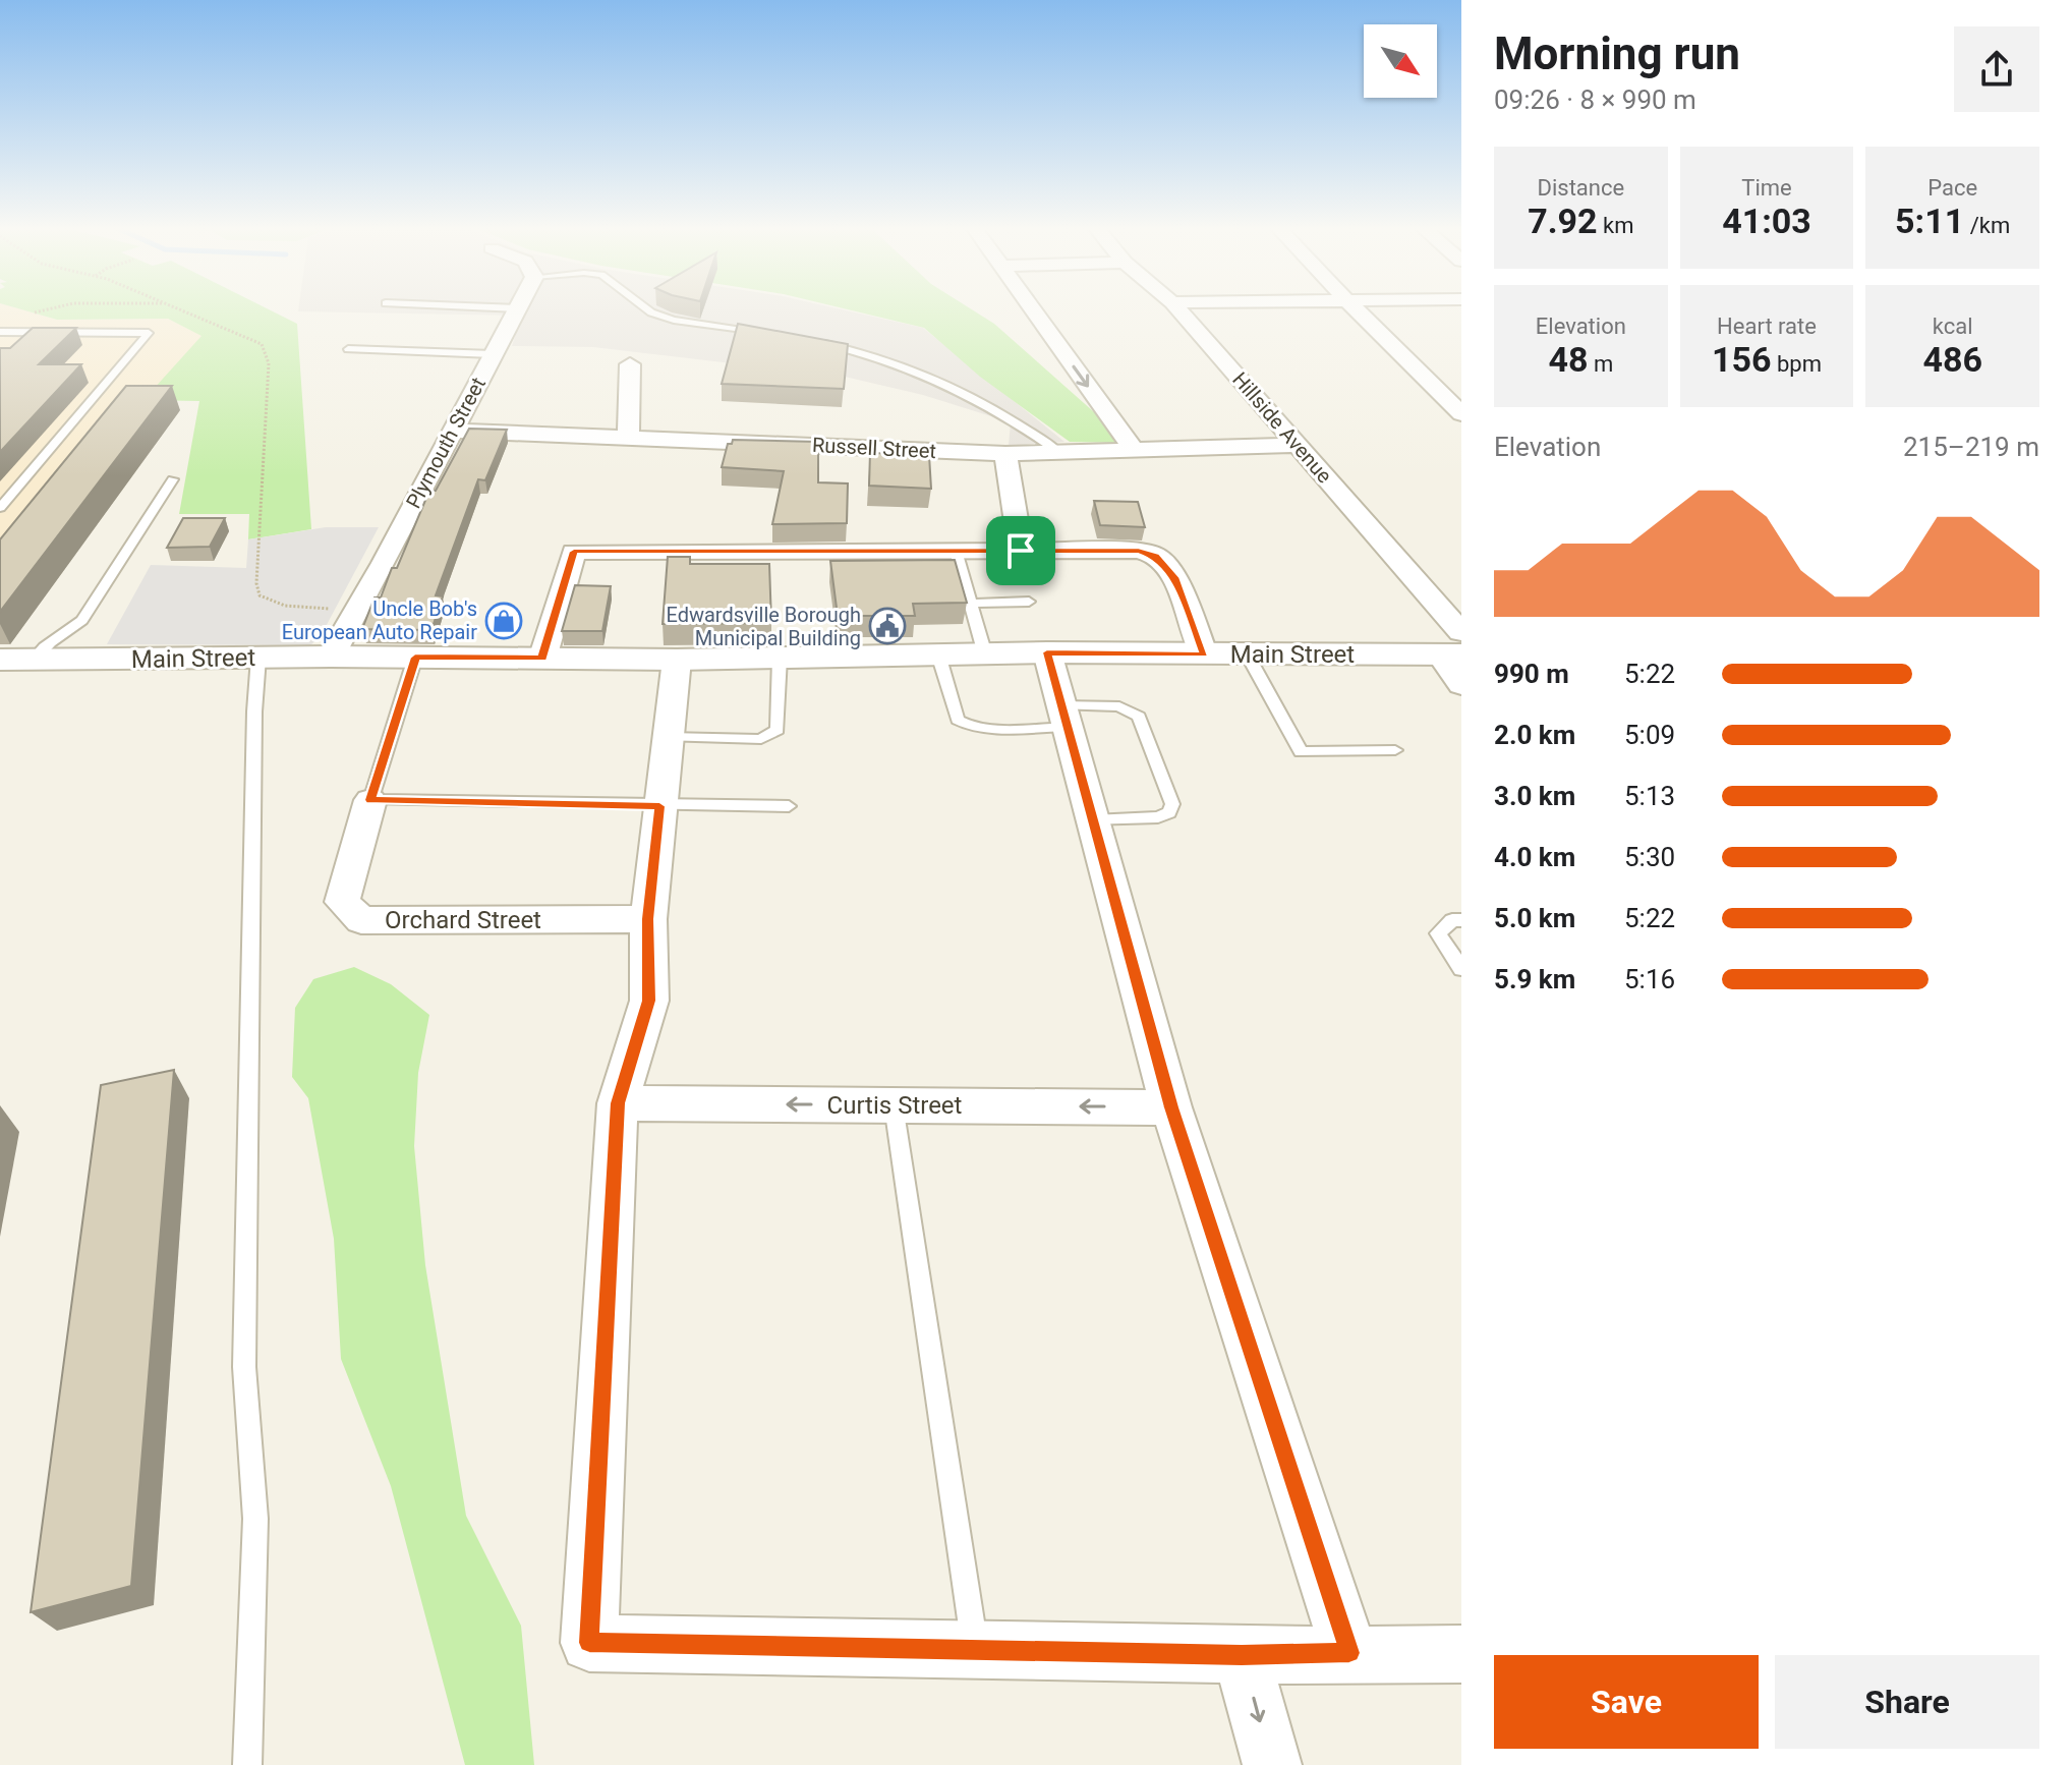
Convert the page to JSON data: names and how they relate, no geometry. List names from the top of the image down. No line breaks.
{"streets":{"street":["Hillside Avenue","Plymouth Street","Russell Street","Main Street","Orchard Street","Curtis Street"]},"crossings":[["Hillside Avenue","Russell Street"],["Hillside Avenue","Main Street"],["Plymouth Street","Russell Street"],["Plymouth Street","Main Street"]],"one_way":["Curtis Street"],"places":{"shop":["Uncle Bob's European Auto Repair"],"public building":["Edwardsville Borough Municipal Building"]},"north":"bottom right","page":{"heading":["Morning run","09:26 · 8 × 990 m"],"stats":[["Distance","7.92 km"],["Time","41:03"],["Pace","5:11 /km"],["Elevation","48 m"],["Heart rate","156 bpm"],["kcal","486"]],"chart":["Elevation","215–219 m"],"list":[{"name":"990 m","note":"5:22"},{"name":"2.0 km","note":"5:09"},{"name":"3.0 km","note":"5:13"},{"name":"4.0 km","note":"5:30"},{"name":"5.0 km","note":"5:22"},{"name":"5.9 km","note":"5:16"}],"buttons":["Save","Share"]}}
